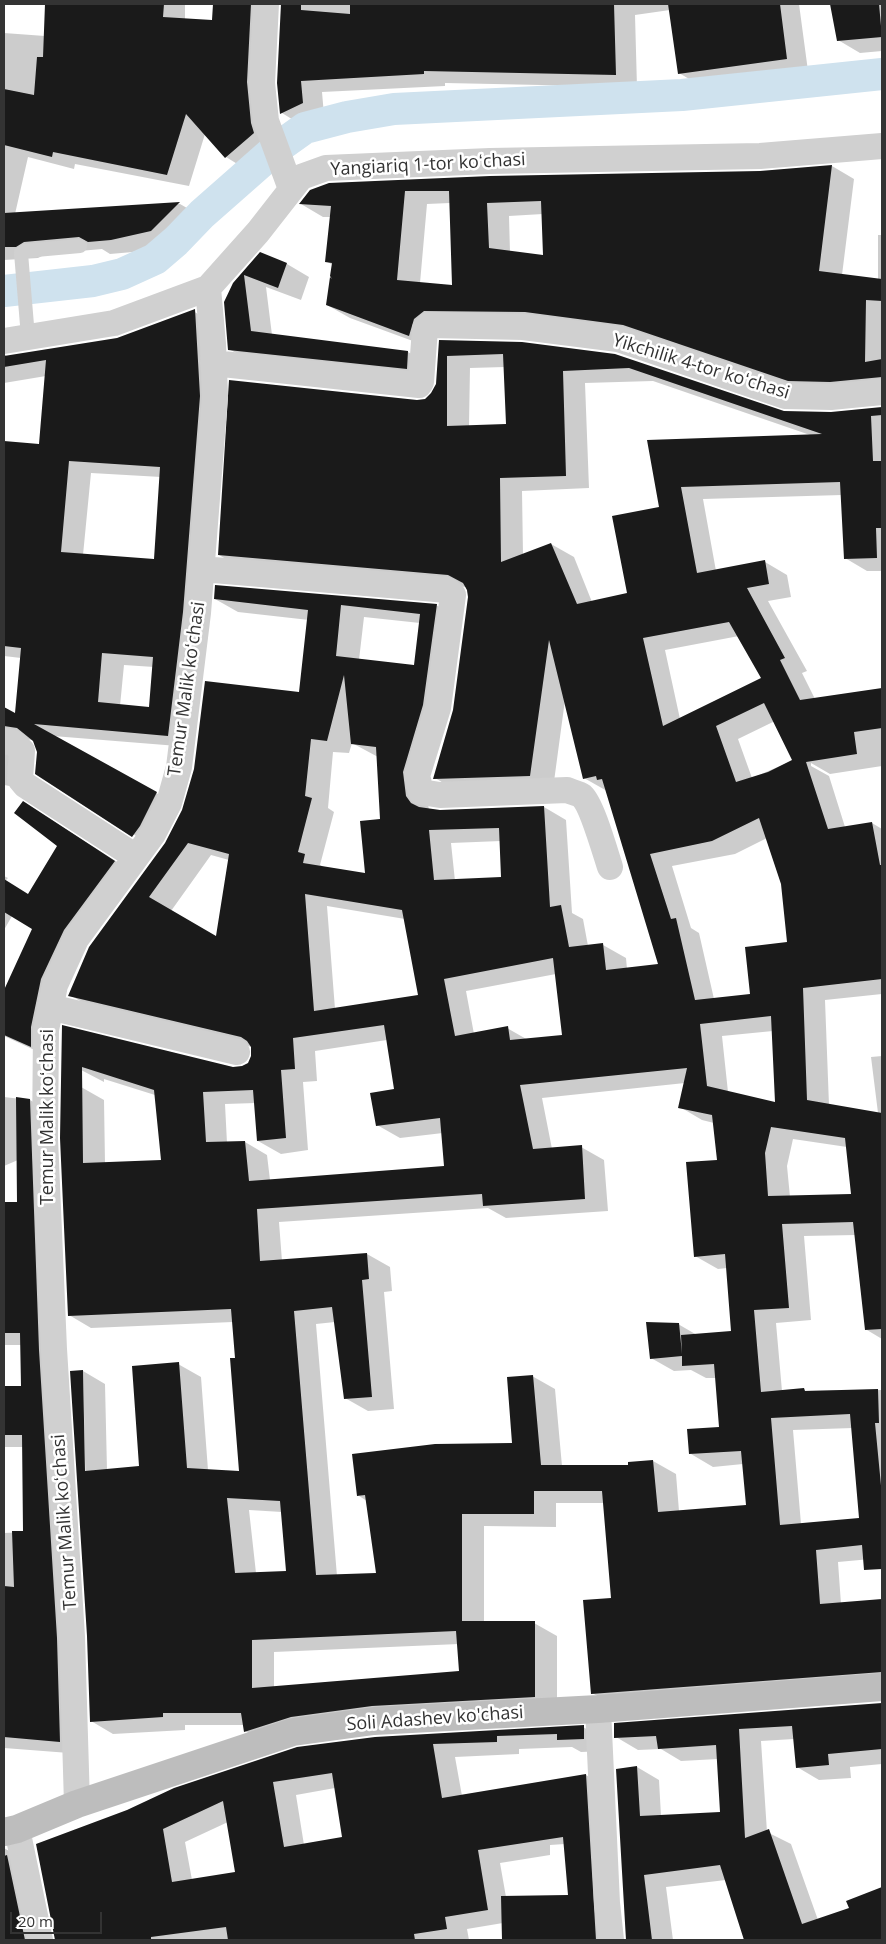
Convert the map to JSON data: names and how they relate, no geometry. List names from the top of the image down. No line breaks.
{"streets":{"street":["Yangiariq 1-tor koʻchasi","Yikchilik 4-tor koʻchasi","Temur Malik koʻchasi","Soli Adashev ko'chasi"]},"crossings":[["Yangiariq 1-tor koʻchasi","Temur Malik koʻchasi"],["Yikchilik 4-tor koʻchasi","Temur Malik koʻchasi"],["Temur Malik koʻchasi","Soli Adashev ko'chasi"]],"scale_bar":"20 m"}
